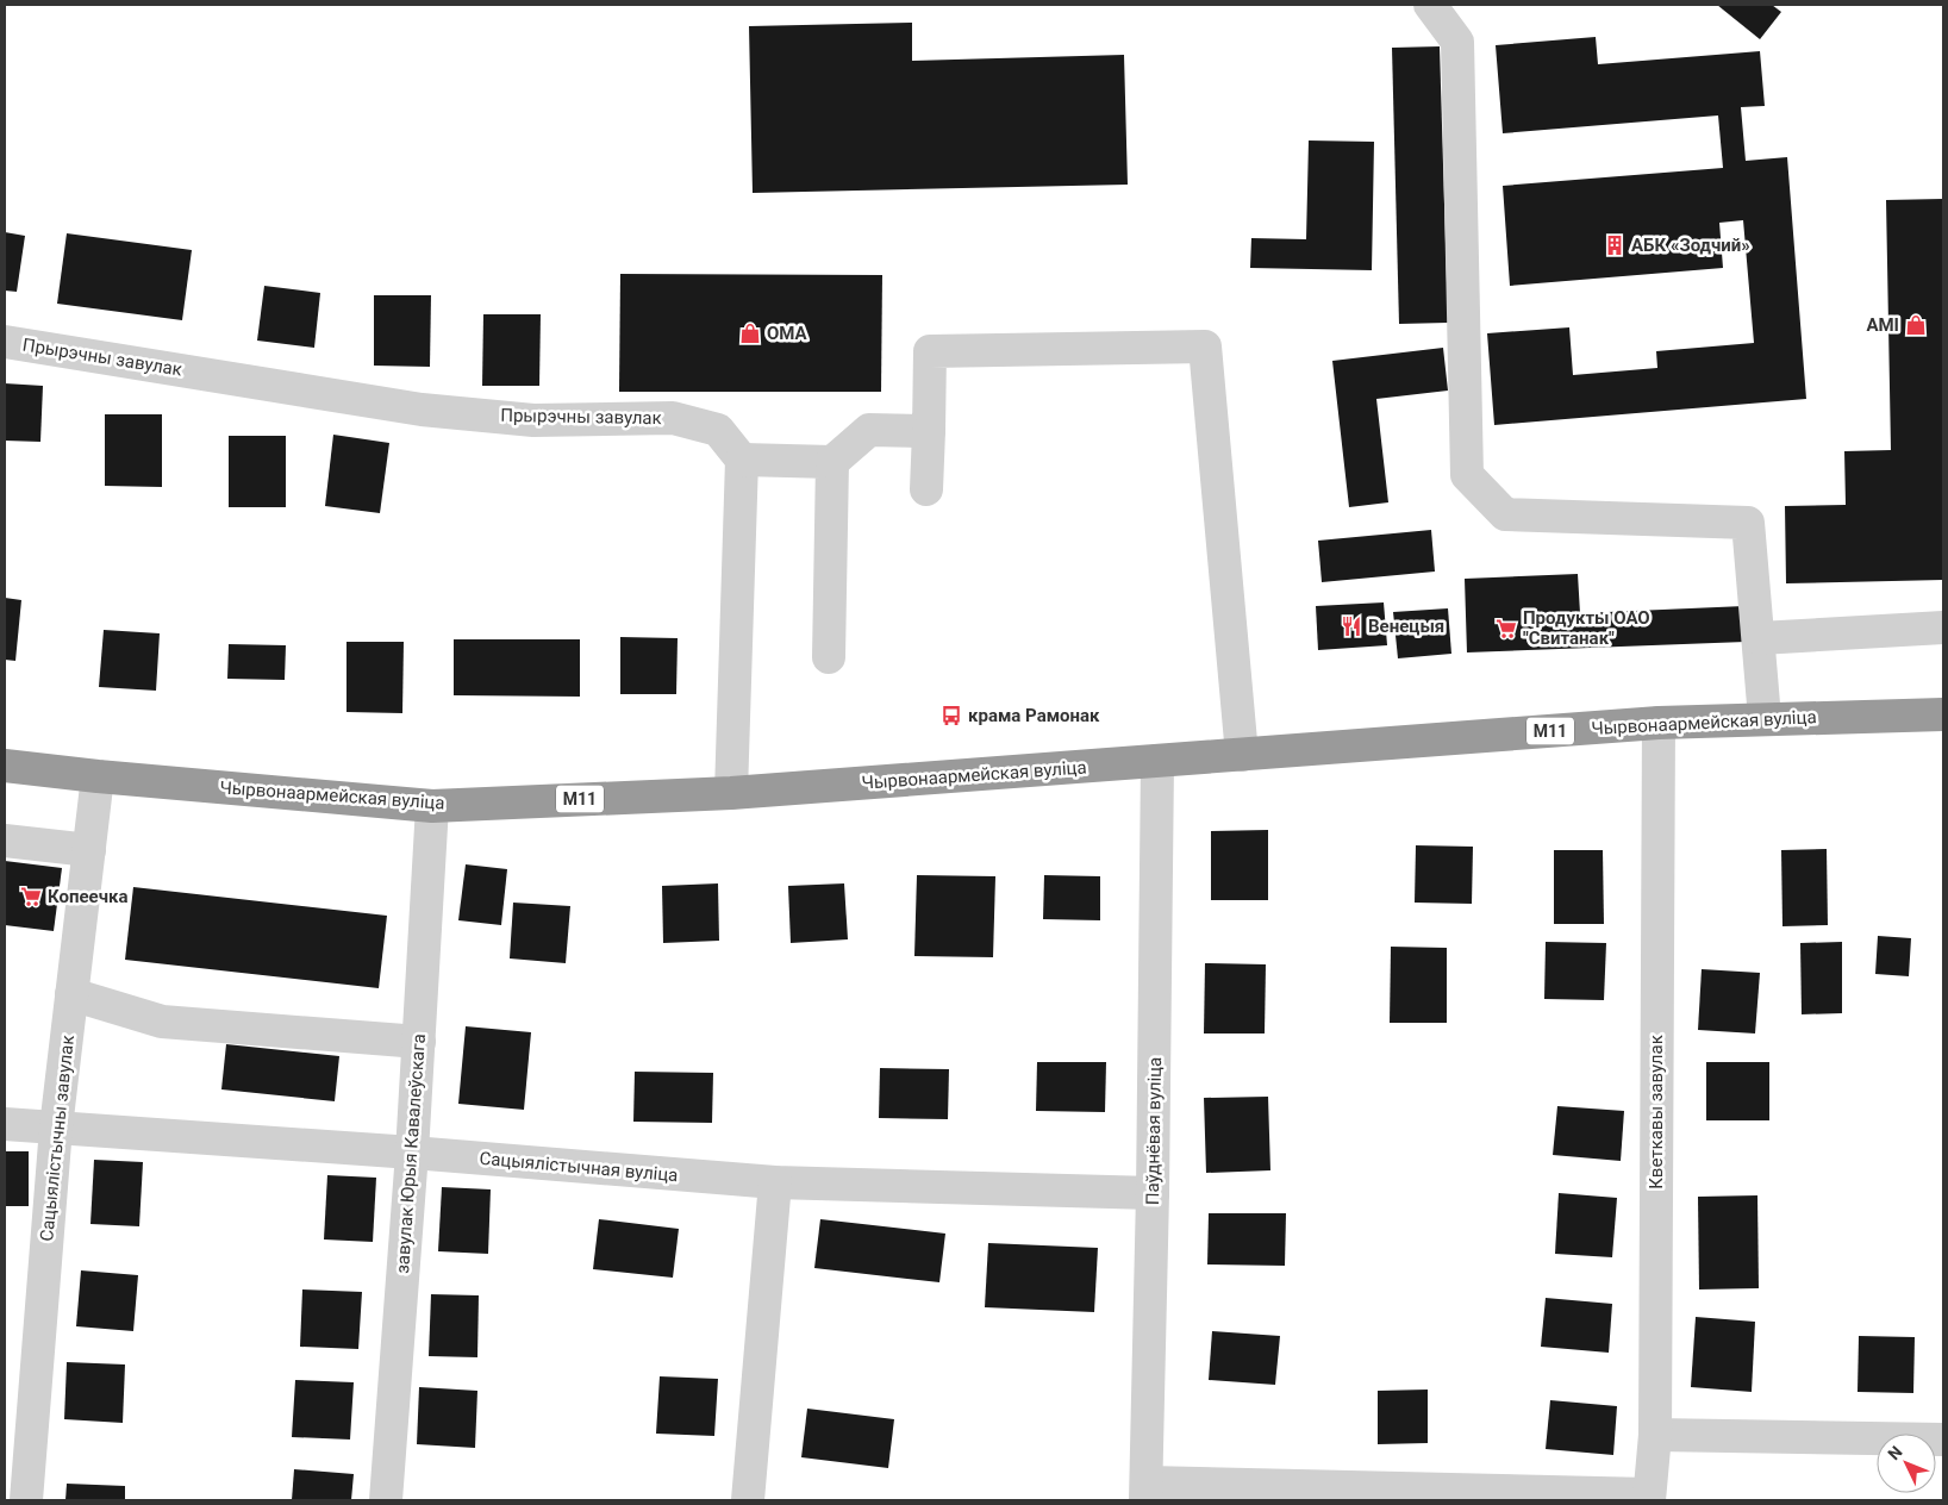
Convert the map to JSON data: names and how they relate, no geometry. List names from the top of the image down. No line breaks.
{"streets":{"highway":["Чырвонаармейская вуліца","М11"],"street":["Прырэчны завулак","Кветкавы завулак","Паўднёвая вуліца","Сацыялістычны завулак","завулак Юрыя Кавалеўскага","Сацыялістычная вуліца"]},"crossings":[["Чырвонаармейская вуліца","Кветкавы завулак"],["Чырвонаармейская вуліца","Паўднёвая вуліца"],["Чырвонаармейская вуліца","Сацыялістычны завулак"],["Чырвонаармейская вуліца","завулак Юрыя Кавалеўскага"],["Паўднёвая вуліца","Сацыялістычная вуліца"],["Сацыялістычны завулак","Сацыялістычная вуліца"],["завулак Юрыя Кавалеўскага","Сацыялістычная вуліца"]],"places":{"building":["АБК «Зодчий»"],"shop":["AMI","ОМА"],"restaurant":["Венецыя"],"supermarket":["Продукты ОАО \"Свитанак\"","Копеечка"],"bus stop":["крама Рамонак"]},"north":"top left"}
